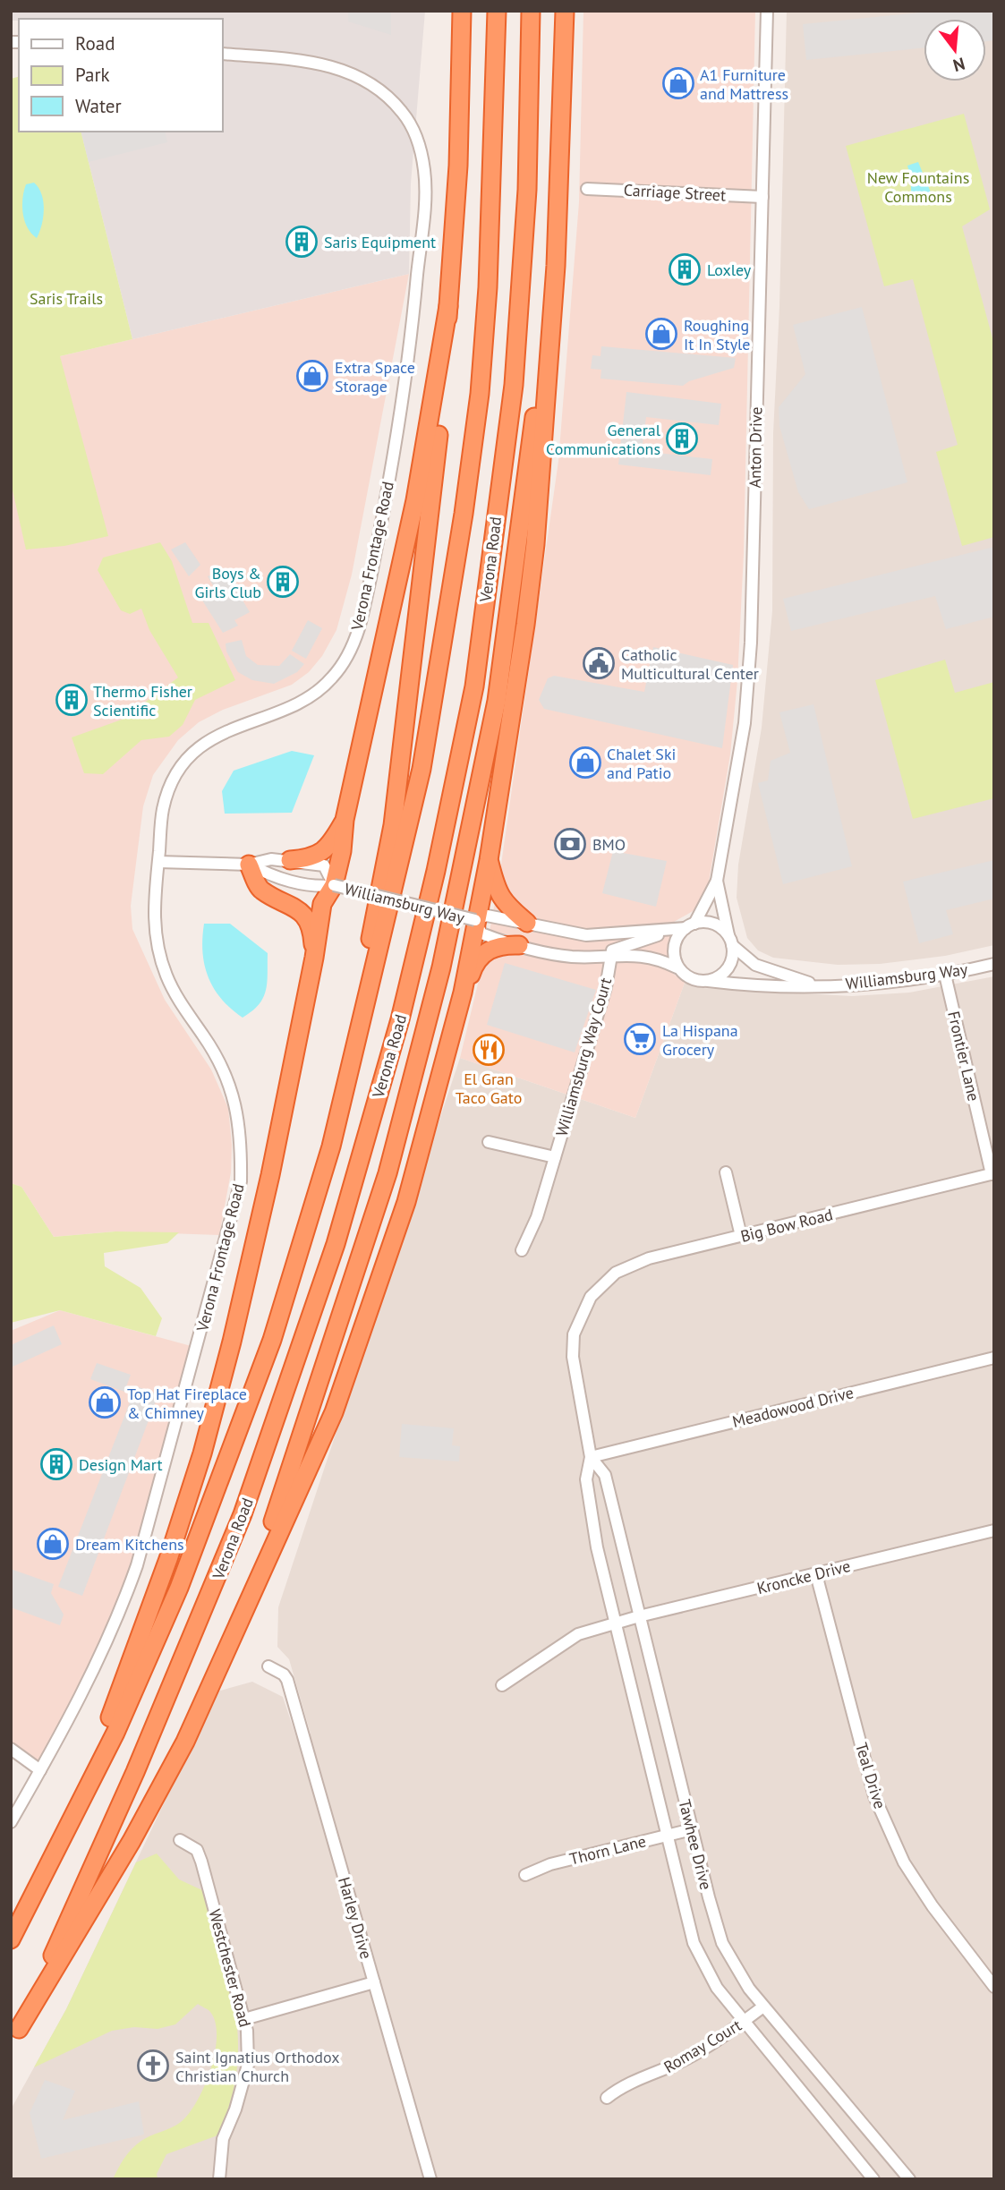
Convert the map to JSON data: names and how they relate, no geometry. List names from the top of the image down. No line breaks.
{"streets":{"highway":["Verona Road"],"street":["Carriage Street","Anton Drive","Verona Frontage Road","Williamsburg Way","Frontier Lane","Williamsburg Way Court","Big Bow Road","Meadowood Drive","Kroncke Drive","Teal Drive","Tawhee Drive","Thorn Lane","Harley Drive","Westchester Road","Romay Court"]},"crossings":[["Carriage Street","Anton Drive"],["Anton Drive","Williamsburg Way"],["Verona Frontage Road","Williamsburg Way"],["Williamsburg Way","Frontier Lane"],["Williamsburg Way","Williamsburg Way Court"],["Frontier Lane","Big Bow Road"],["Big Bow Road","Tawhee Drive"],["Meadowood Drive","Tawhee Drive"],["Kroncke Drive","Teal Drive"],["Kroncke Drive","Tawhee Drive"],["Tawhee Drive","Thorn Lane"],["Tawhee Drive","Romay Court"]],"parks":["New Fountains Commons","Saris Trails"],"places":{"shop":["A1 Furniture and Mattress","Roughing It In Style","Extra Space Storage","Chalet Ski and Patio","Top Hat Fireplace & Chimney","Dream Kitchens"],"building":["Saris Equipment","Loxley","General Communications","Boys & Girls Club","Thermo Fisher Scientific","Design Mart"],"public building":["Catholic Multicultural Center"],"bank":["BMO"],"supermarket":["La Hispana Grocery"],"restaurant":["El Gran Taco Gato"],"church":["Saint Ignatius Orthodox Christian Church"]},"legend":["Road","Park","Water"],"north":"bottom"}
